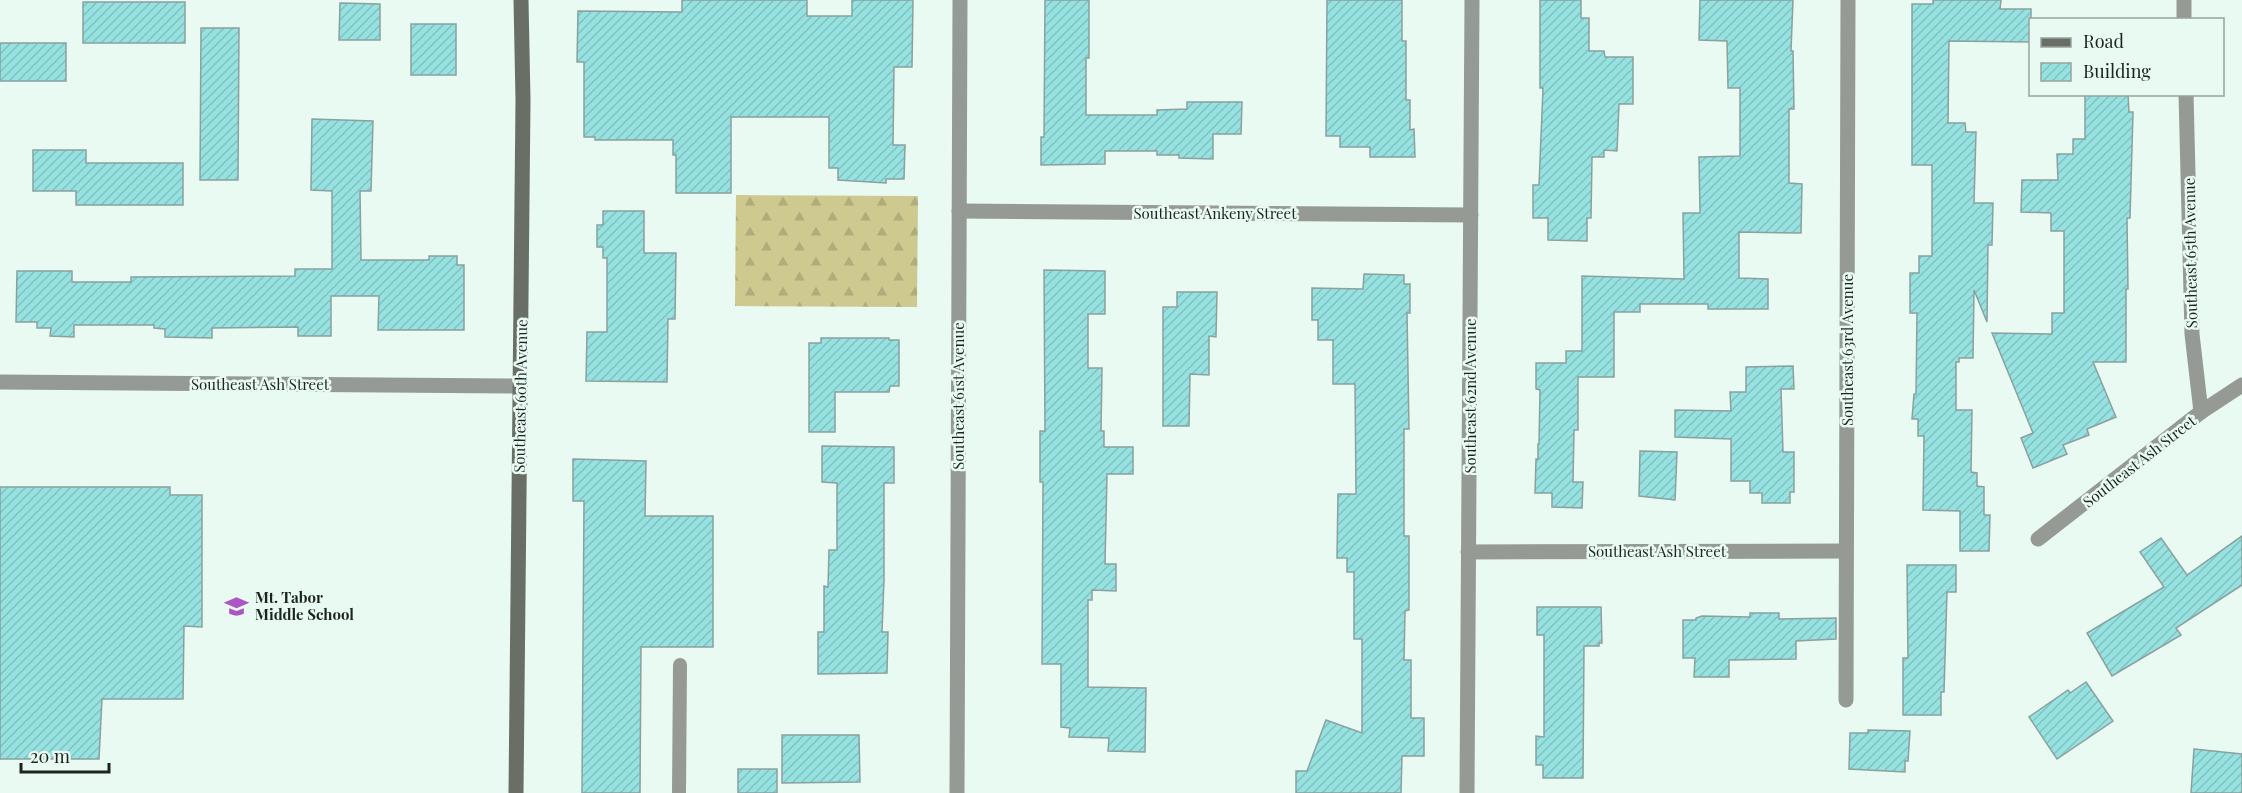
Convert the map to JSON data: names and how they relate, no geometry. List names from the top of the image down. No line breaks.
{"streets":{"main road":["Southeast 60th Avenue"],"street":["Southeast Ankeny Street","Southeast 65th Avenue","Southeast 63rd Avenue","Southeast Ash Street","Southeast 61st Avenue","Southeast 62nd Avenue"]},"crossings":[["Southeast Ankeny Street","Southeast 61st Avenue"],["Southeast Ankeny Street","Southeast 62nd Avenue"],["Southeast 65th Avenue","Southeast Ash Street"],["Southeast 63rd Avenue","Southeast Ash Street"],["Southeast Ash Street","Southeast 60th Avenue"],["Southeast Ash Street","Southeast 62nd Avenue"]],"places":{"school or university":["Mt. Tabor Middle School"]},"legend":["Road","Building"],"scale_bar":"20 m"}
